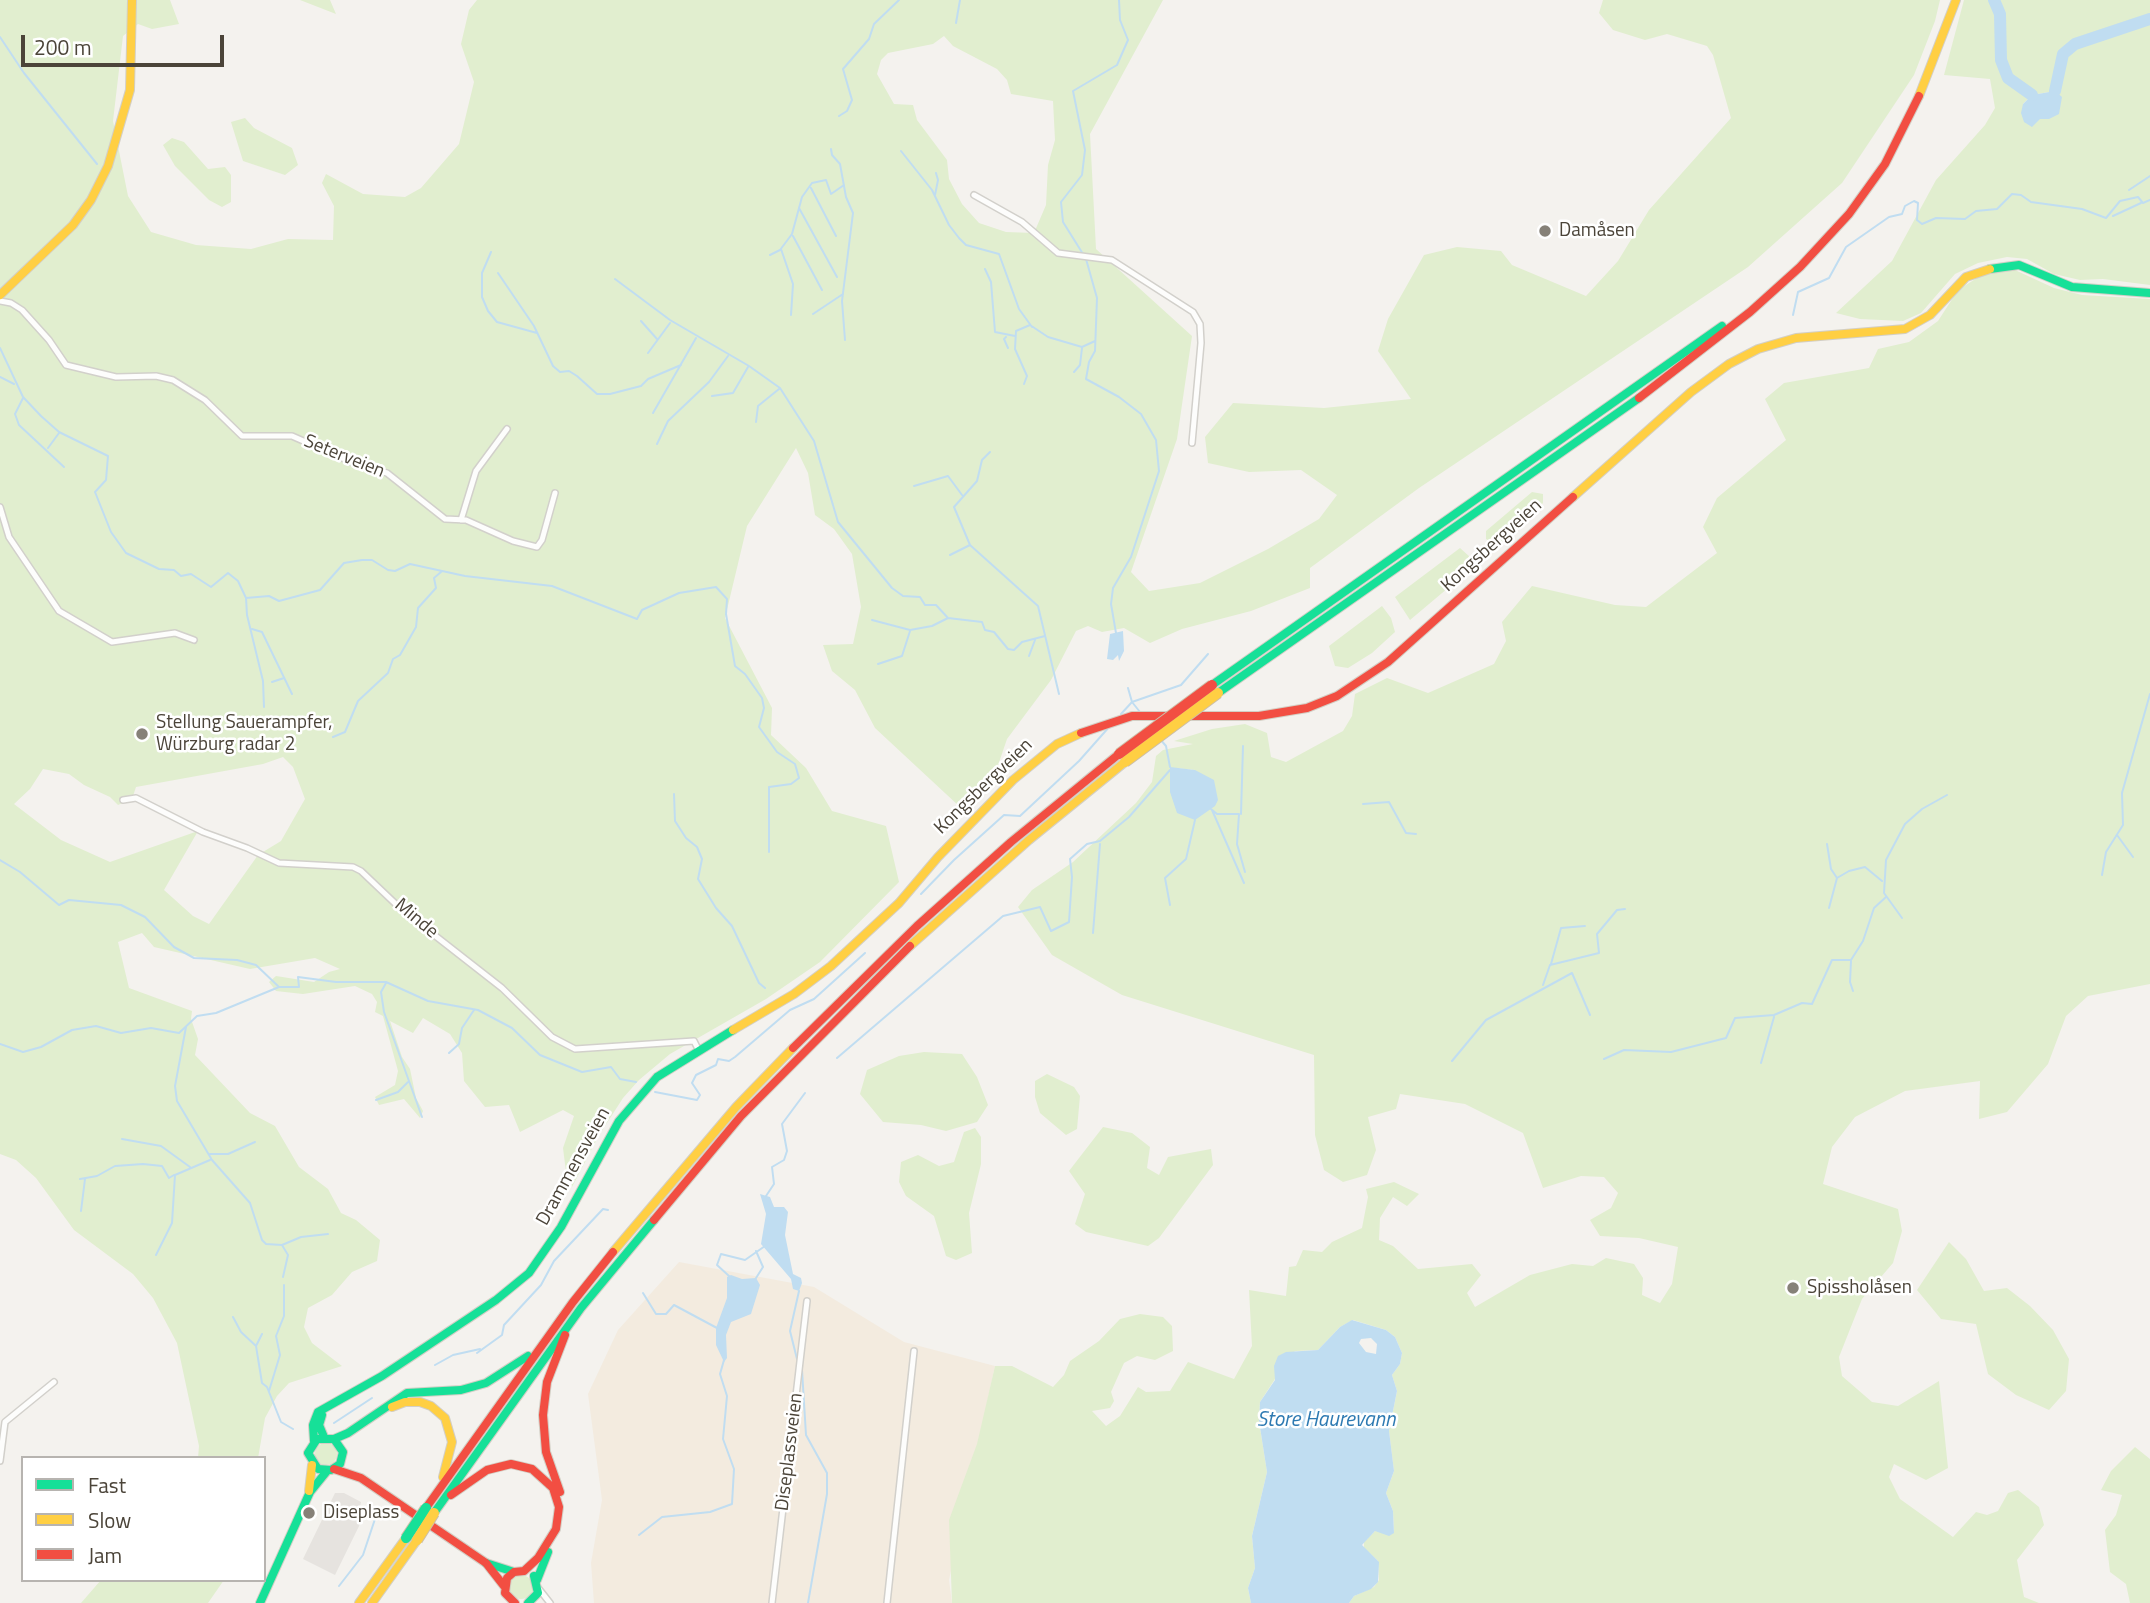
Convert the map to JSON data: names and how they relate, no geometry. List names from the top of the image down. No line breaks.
{"streets":{"main road":["Kongsbergveien","Drammensveien"],"street":["Seterveien","Minde","Diseplassveien"]},"crossings":[["Kongsbergveien","Drammensveien"],["Minde","Drammensveien"]],"water":["Store Haurevann"],"places":["Damåsen","Stellung Sauerampfer, Würzburg radar 2","Spissholåsen","Diseplass"],"legend":["Fast","Slow","Jam"],"scale_bar":"200 m"}
